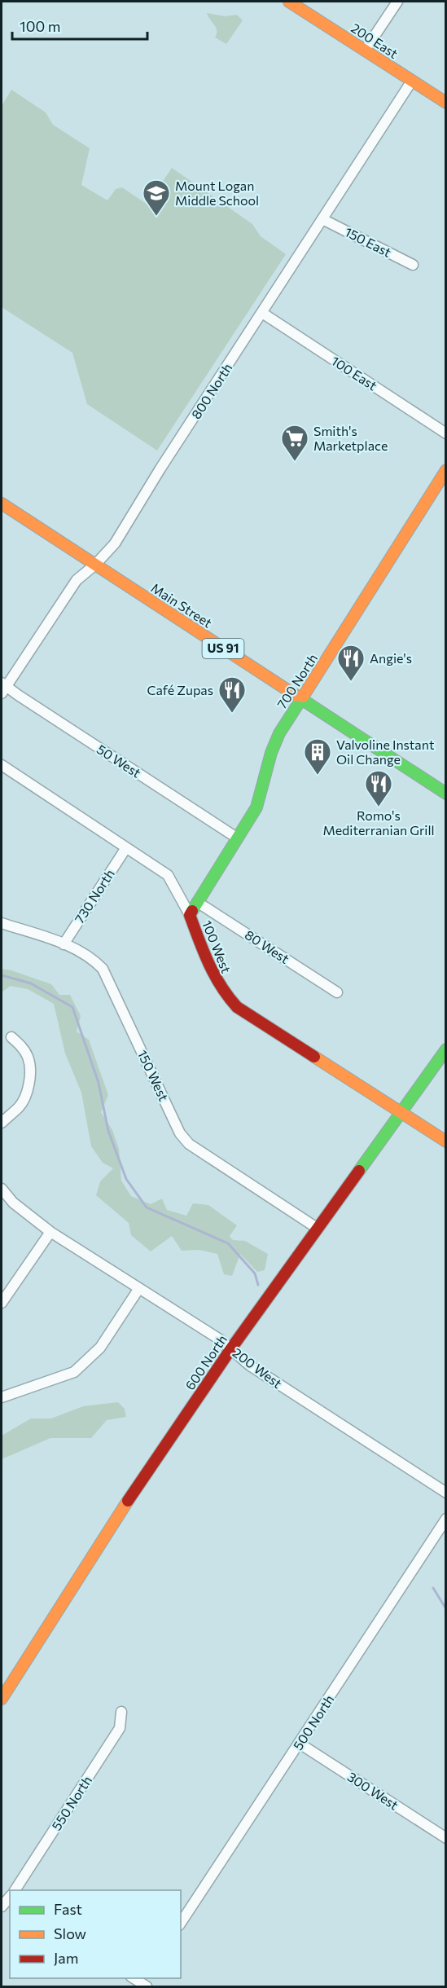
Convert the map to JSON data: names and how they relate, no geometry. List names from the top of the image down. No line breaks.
{"streets":{"street":["200 East","150 East","100 East","800 North","Main Street","US 91","700 North","50 West","730 North","100 West","80 West","150 West","600 North","200 West","500 North","300 West","550 North"]},"crossings":[["200 East","800 North"],["150 East","800 North"],["100 East","800 North"],["800 North","Main Street"],["800 North","50 West"],["Main Street","700 North"],["700 North","50 West"],["700 North","100 West"],["700 North","80 West"],["730 North","100 West"],["730 North","150 West"],["100 West","600 North"],["150 West","600 North"],["600 North","200 West"],["500 North","300 West"]],"places":{"school or university":["Mount Logan Middle School"],"supermarket":["Smith's Marketplace"],"restaurant":["Angie's","Café Zupas","Romo's Mediterranian Grill"],"building":["Valvoline Instant Oil Change"]},"legend":["Fast","Slow","Jam"],"scale_bar":"100 m"}
